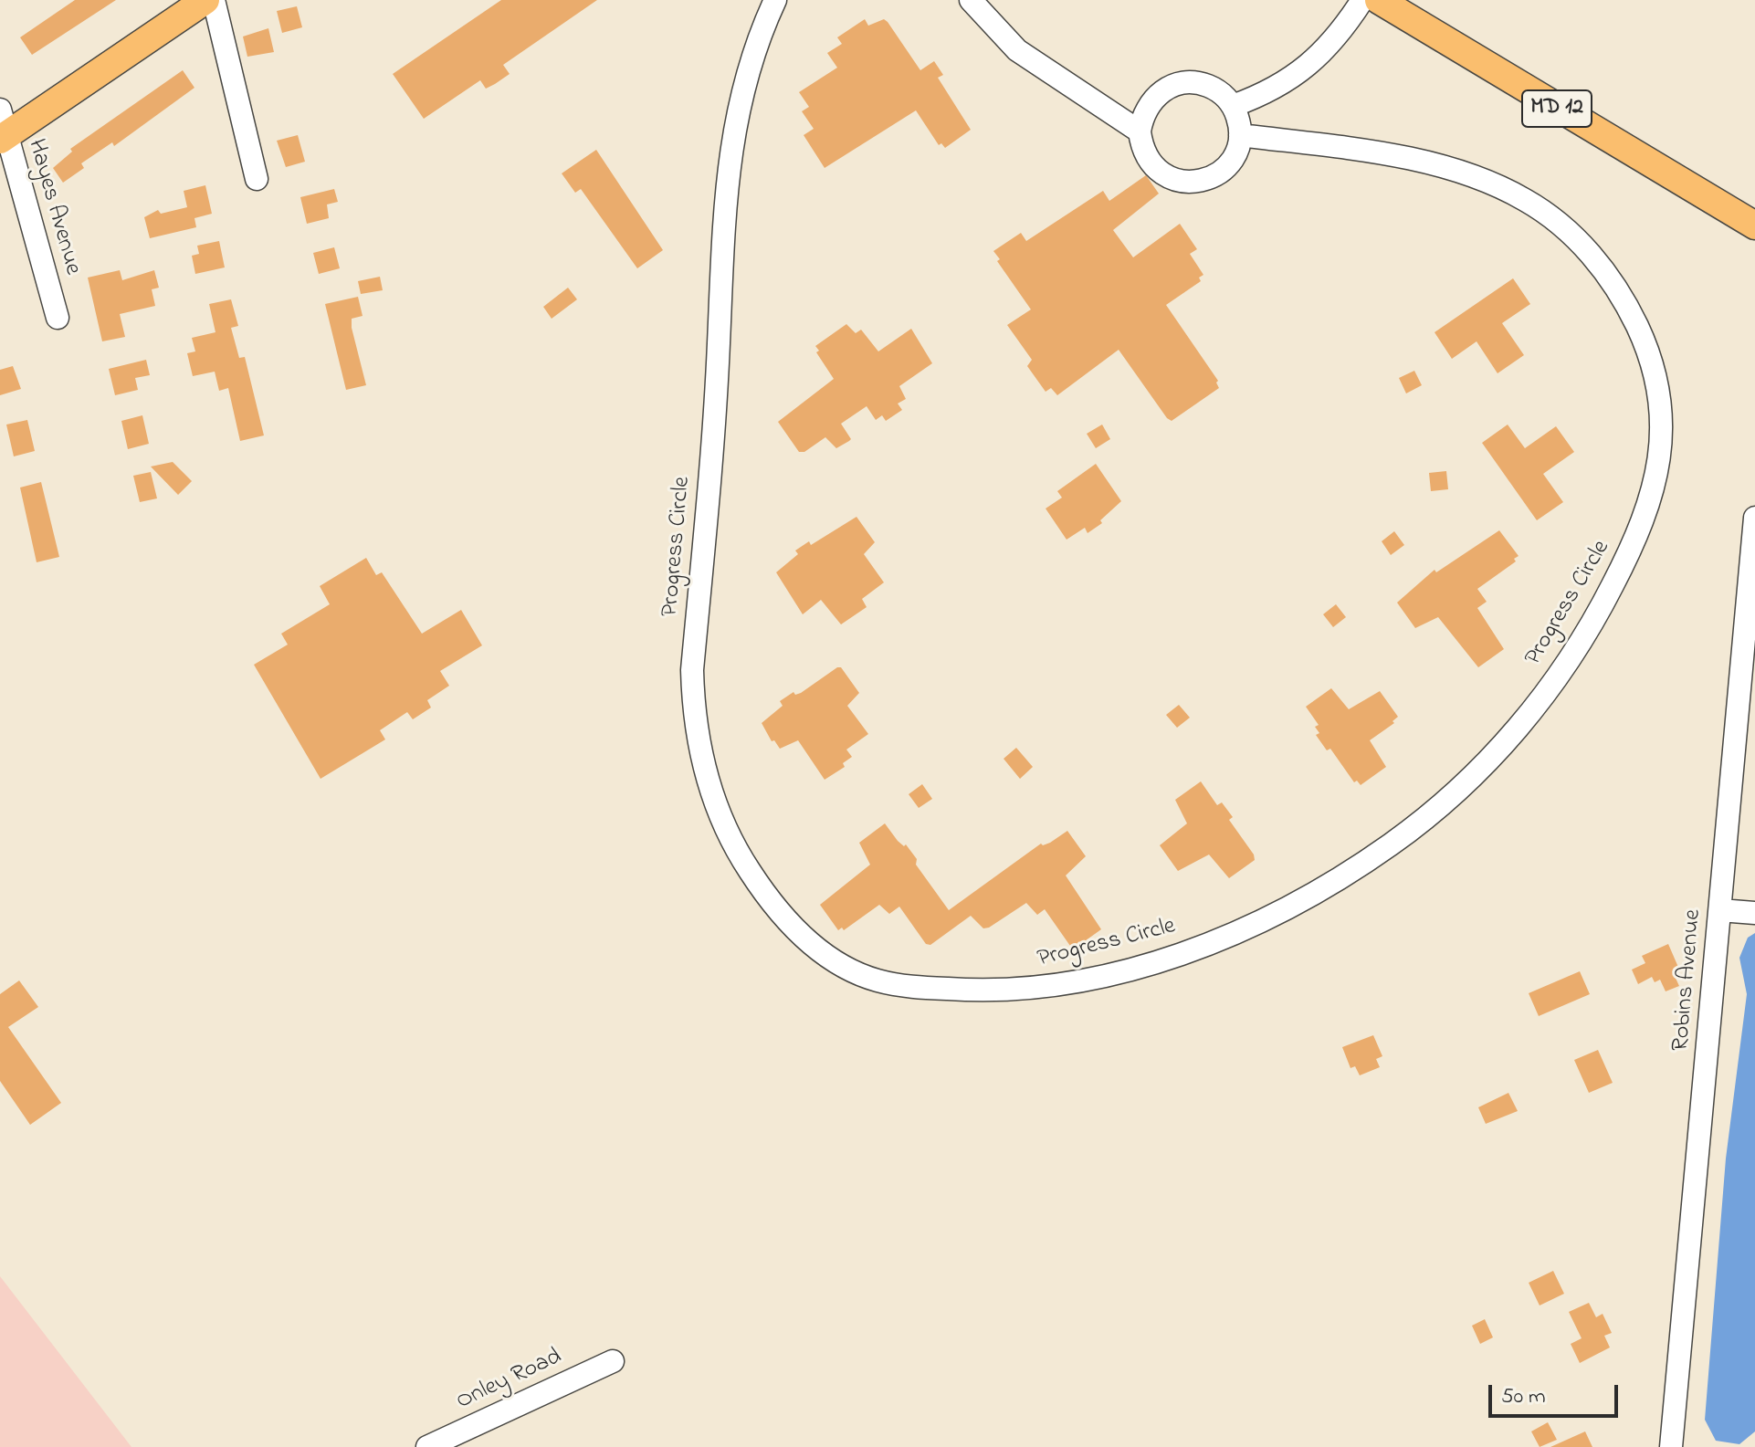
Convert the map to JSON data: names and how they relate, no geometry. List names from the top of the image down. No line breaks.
{"streets":{"main road":["MD 12"],"street":["Hayes Avenue","Progress Circle","Robins Avenue","Onley Road"]},"scale_bar":"50 m"}
